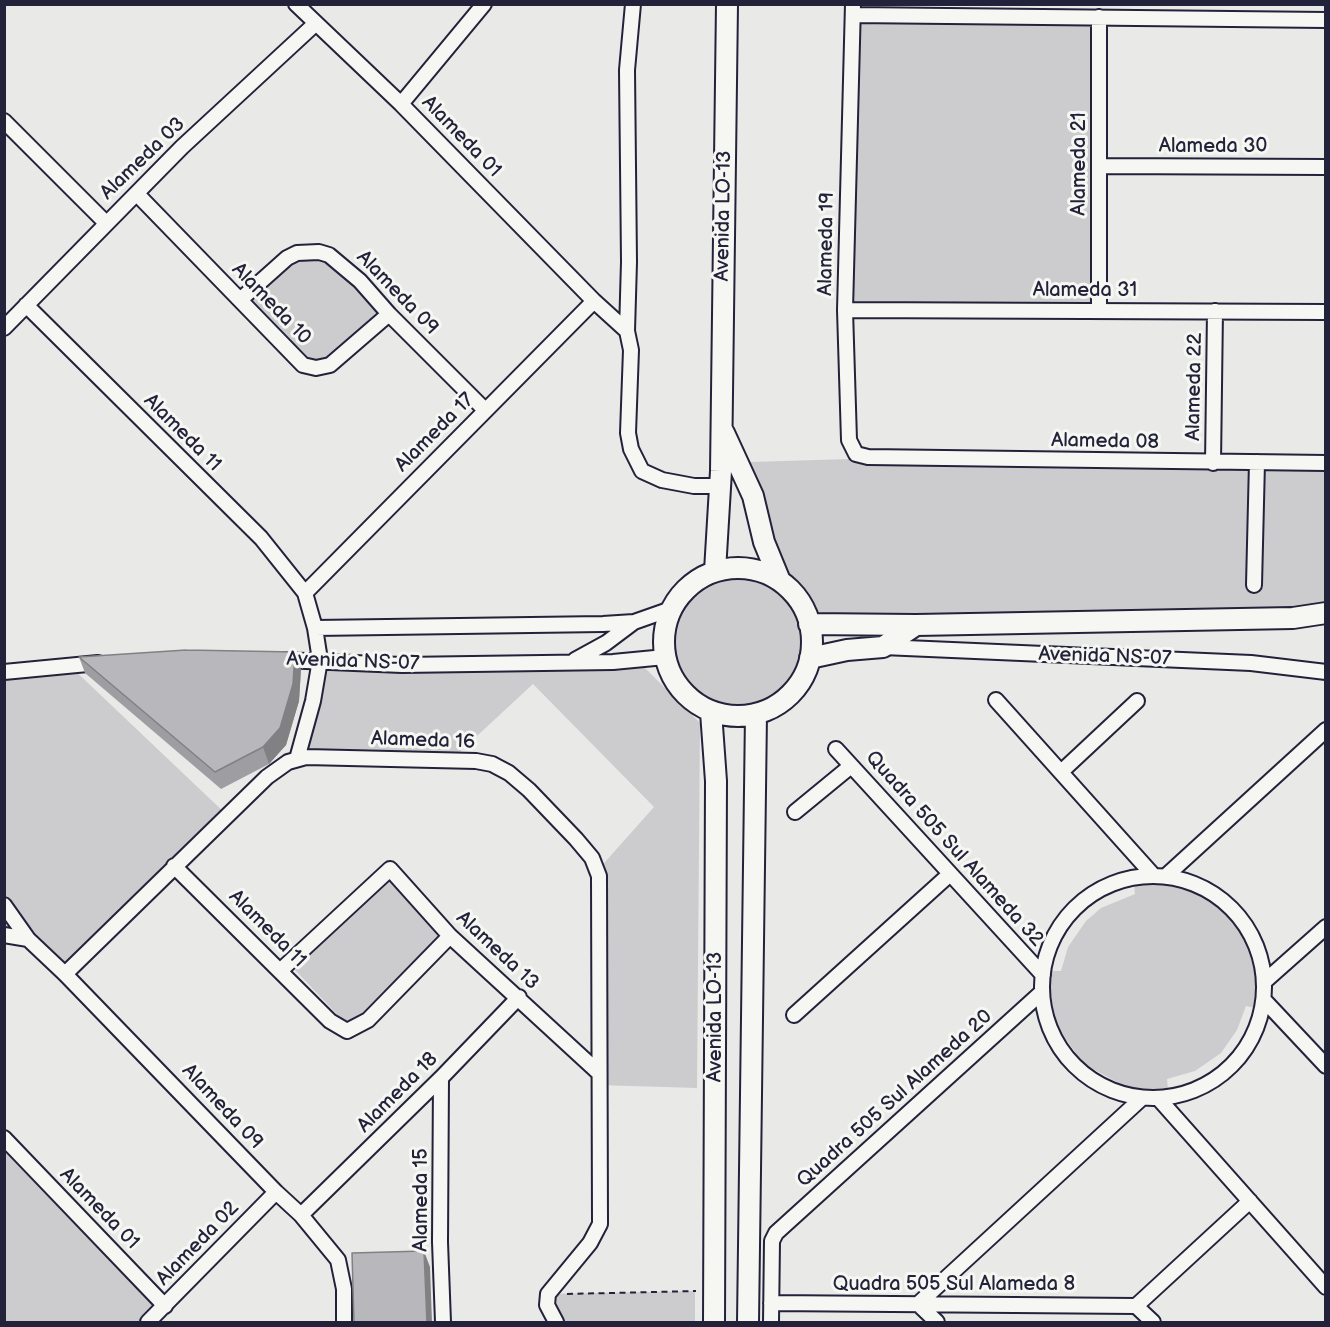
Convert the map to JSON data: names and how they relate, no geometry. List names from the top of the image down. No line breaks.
{"streets":{"street":["Alameda 01","Alameda 30","Alameda 03","Alameda 21","Avenida LO-13","Alameda 19","Alameda 31","Alameda 09","Alameda 10","Alameda 22","Alameda 11","Alameda 17","Alameda 08","Avenida NS-07","Alameda 16","Quadra 505 Sul Alameda 32","Alameda 13","Alameda 18","Quadra 505 Sul Alameda 20","Alameda 15","Alameda 02","Quadra 505 Sul Alameda 8"]},"crossings":[["Alameda 01","Alameda 03"],["Alameda 01","Alameda 17"],["Alameda 01","Alameda 02"],["Alameda 30","Alameda 21"],["Alameda 03","Alameda 10"],["Alameda 03","Alameda 11"],["Alameda 21","Alameda 31"],["Avenida LO-13","Avenida NS-07"],["Alameda 19","Alameda 31"],["Alameda 19","Alameda 08"],["Alameda 31","Alameda 22"],["Alameda 09","Alameda 10"],["Alameda 09","Alameda 17"],["Alameda 09","Alameda 16"],["Alameda 09","Alameda 18"],["Alameda 09","Alameda 02"],["Alameda 22","Alameda 08"],["Alameda 11","Alameda 17"],["Alameda 11","Alameda 16"],["Alameda 11","Alameda 13"],["Alameda 16","Alameda 13"],["Alameda 13","Alameda 18"],["Alameda 18","Alameda 15"],["Quadra 505 Sul Alameda 20","Quadra 505 Sul Alameda 8"]]}
